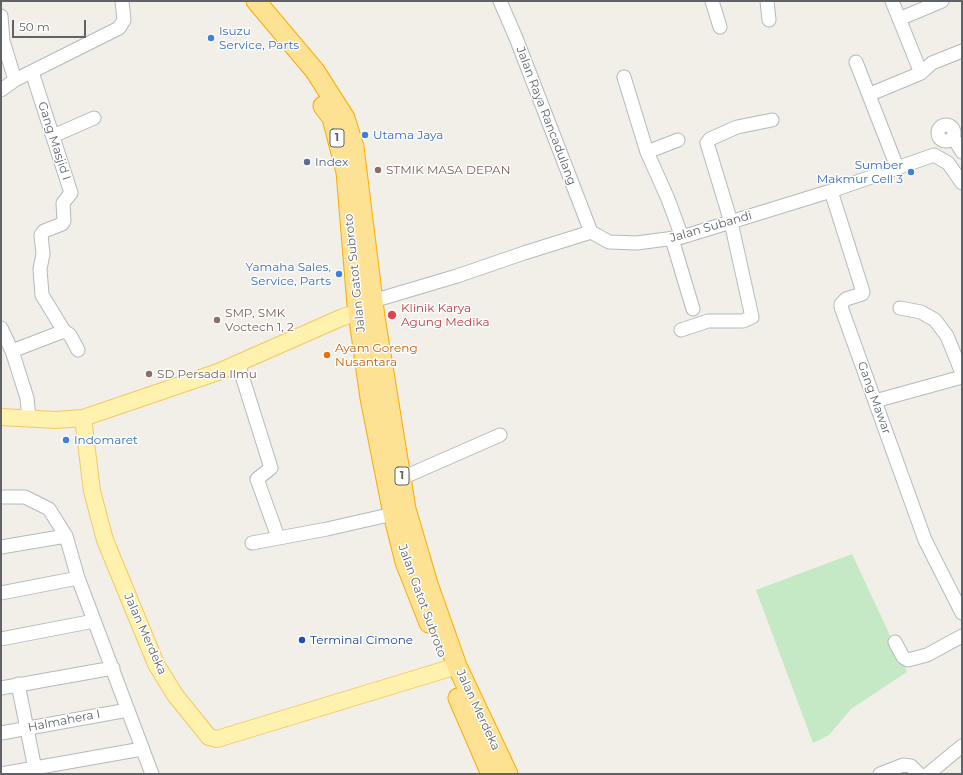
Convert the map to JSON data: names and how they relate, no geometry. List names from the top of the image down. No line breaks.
{"streets":{"highway":["1","Jalan Gatot Subroto","Jalan Merdeka"],"street":["Jalan Raya Rancadulang","Gang Masjid I","Jalan Subandi","Gang Mawar","Halmahera I"]},"crossings":[["Jalan Raya Rancadulang","Jalan Subandi"],["Jalan Subandi","Gang Mawar"],["Jalan Gatot Subroto","Jalan Merdeka"]],"places":["Isuzu Service, Parts","Utama Jaya","Index","STMIK MASA DEPAN","Sumber Makmur Cell 3","Yamaha Sales, Service, Parts","Klinik Karya Agung Medika","SMP, SMK Voctech 1, 2","Ayam Goreng Nusantara","SD Persada Ilmu","Indomaret","Terminal Cimone"],"scale_bar":"50 m"}
